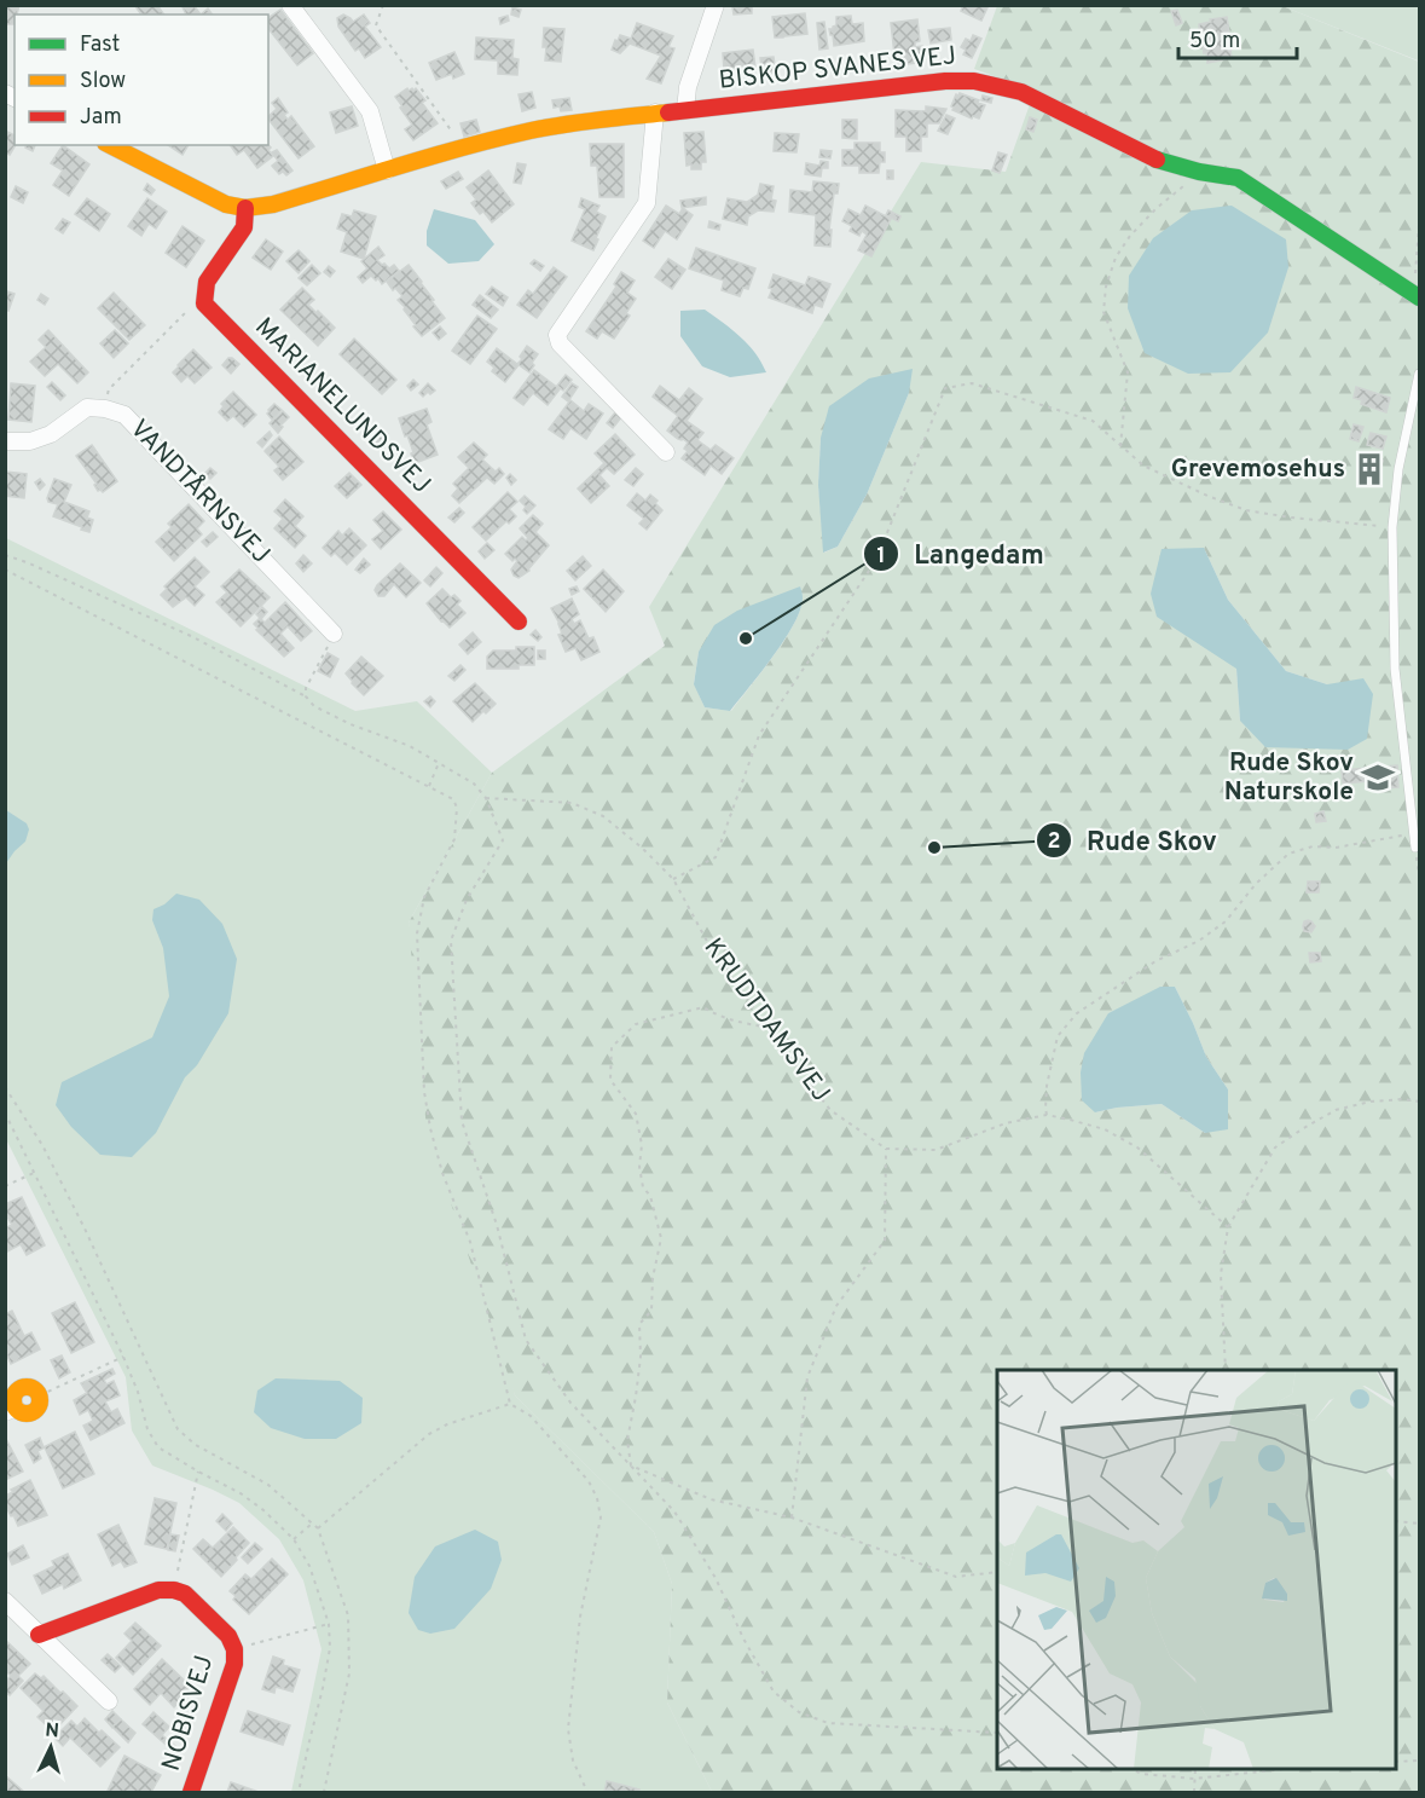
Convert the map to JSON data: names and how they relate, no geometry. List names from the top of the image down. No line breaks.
{"streets":{"street":["BISKOP SVANES VEJ","MARIANELUNDSVEJ","VANDTÅRNSVEJ","NOBISVEJ"],"path":["KRUDTDAMSVEJ"]},"places":{"building":["Grevemosehus"],"other":["Langedam","Rude Skov"],"school or university":["Rude Skov Naturskole"]},"legend":["Fast","Slow","Jam"],"scale_bar":"50 m","north":"top"}
